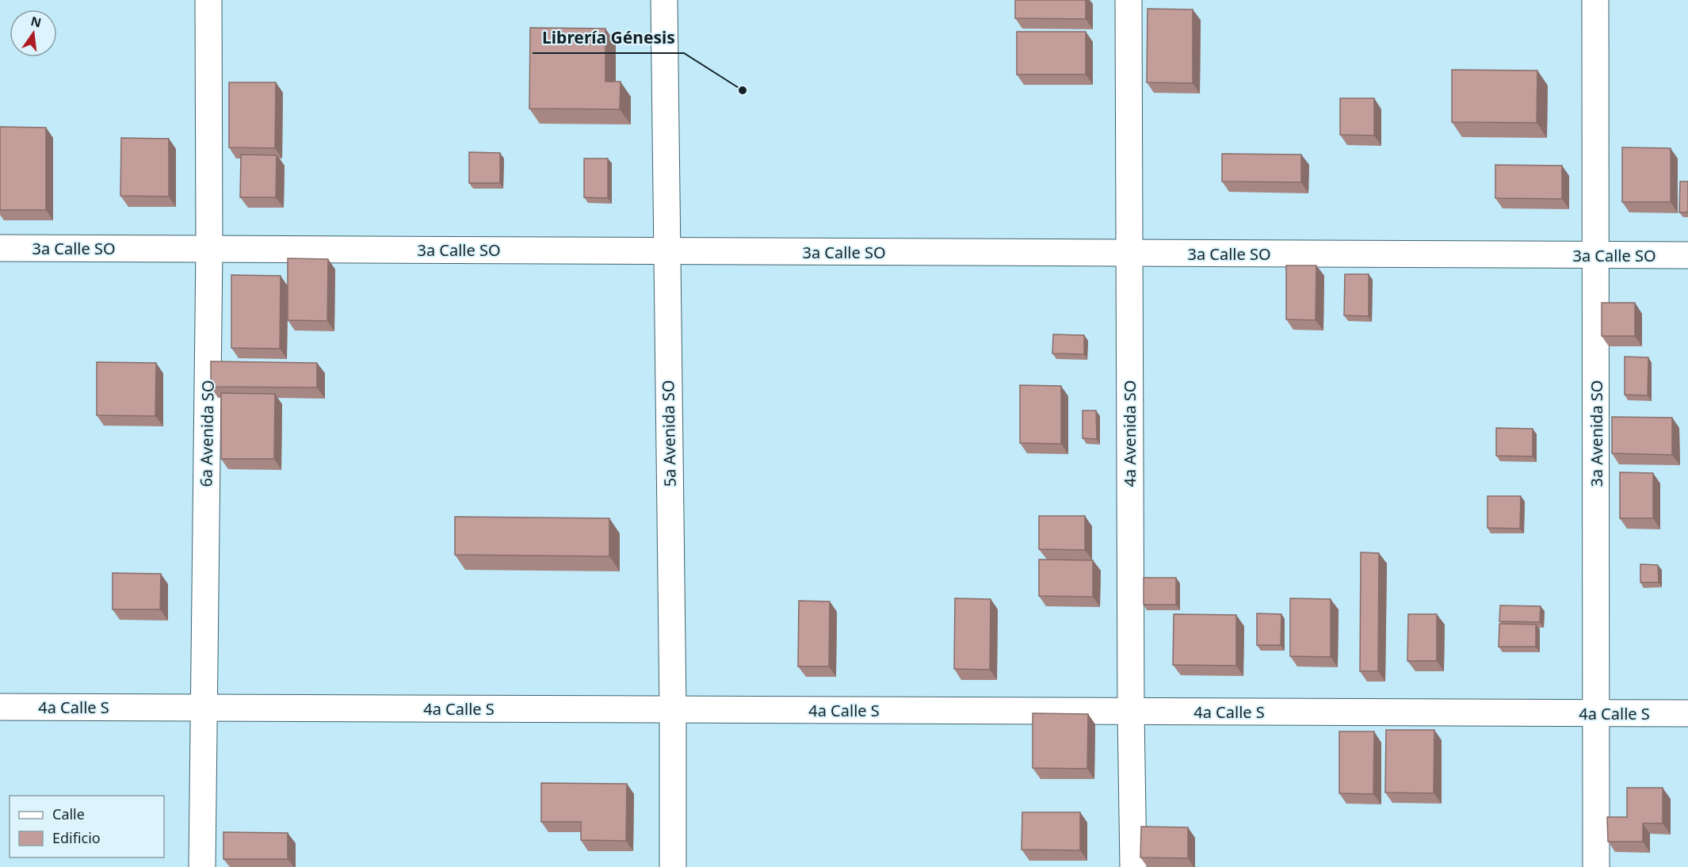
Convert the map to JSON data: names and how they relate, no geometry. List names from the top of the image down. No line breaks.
{"streets":{"street":["3a Calle SO","6a Avenida SO","5a Avenida SO","4a Avenida SO","3a Avenida SO","4a Calle S"]},"crossings":[["3a Calle SO","6a Avenida SO"],["3a Calle SO","5a Avenida SO"],["3a Calle SO","4a Avenida SO"],["3a Calle SO","3a Avenida SO"],["6a Avenida SO","4a Calle S"],["5a Avenida SO","4a Calle S"],["4a Avenida SO","4a Calle S"],["3a Avenida SO","4a Calle S"]],"places":["Librería Génesis"],"legend":["Calle","Edificio"],"north":"top"}
